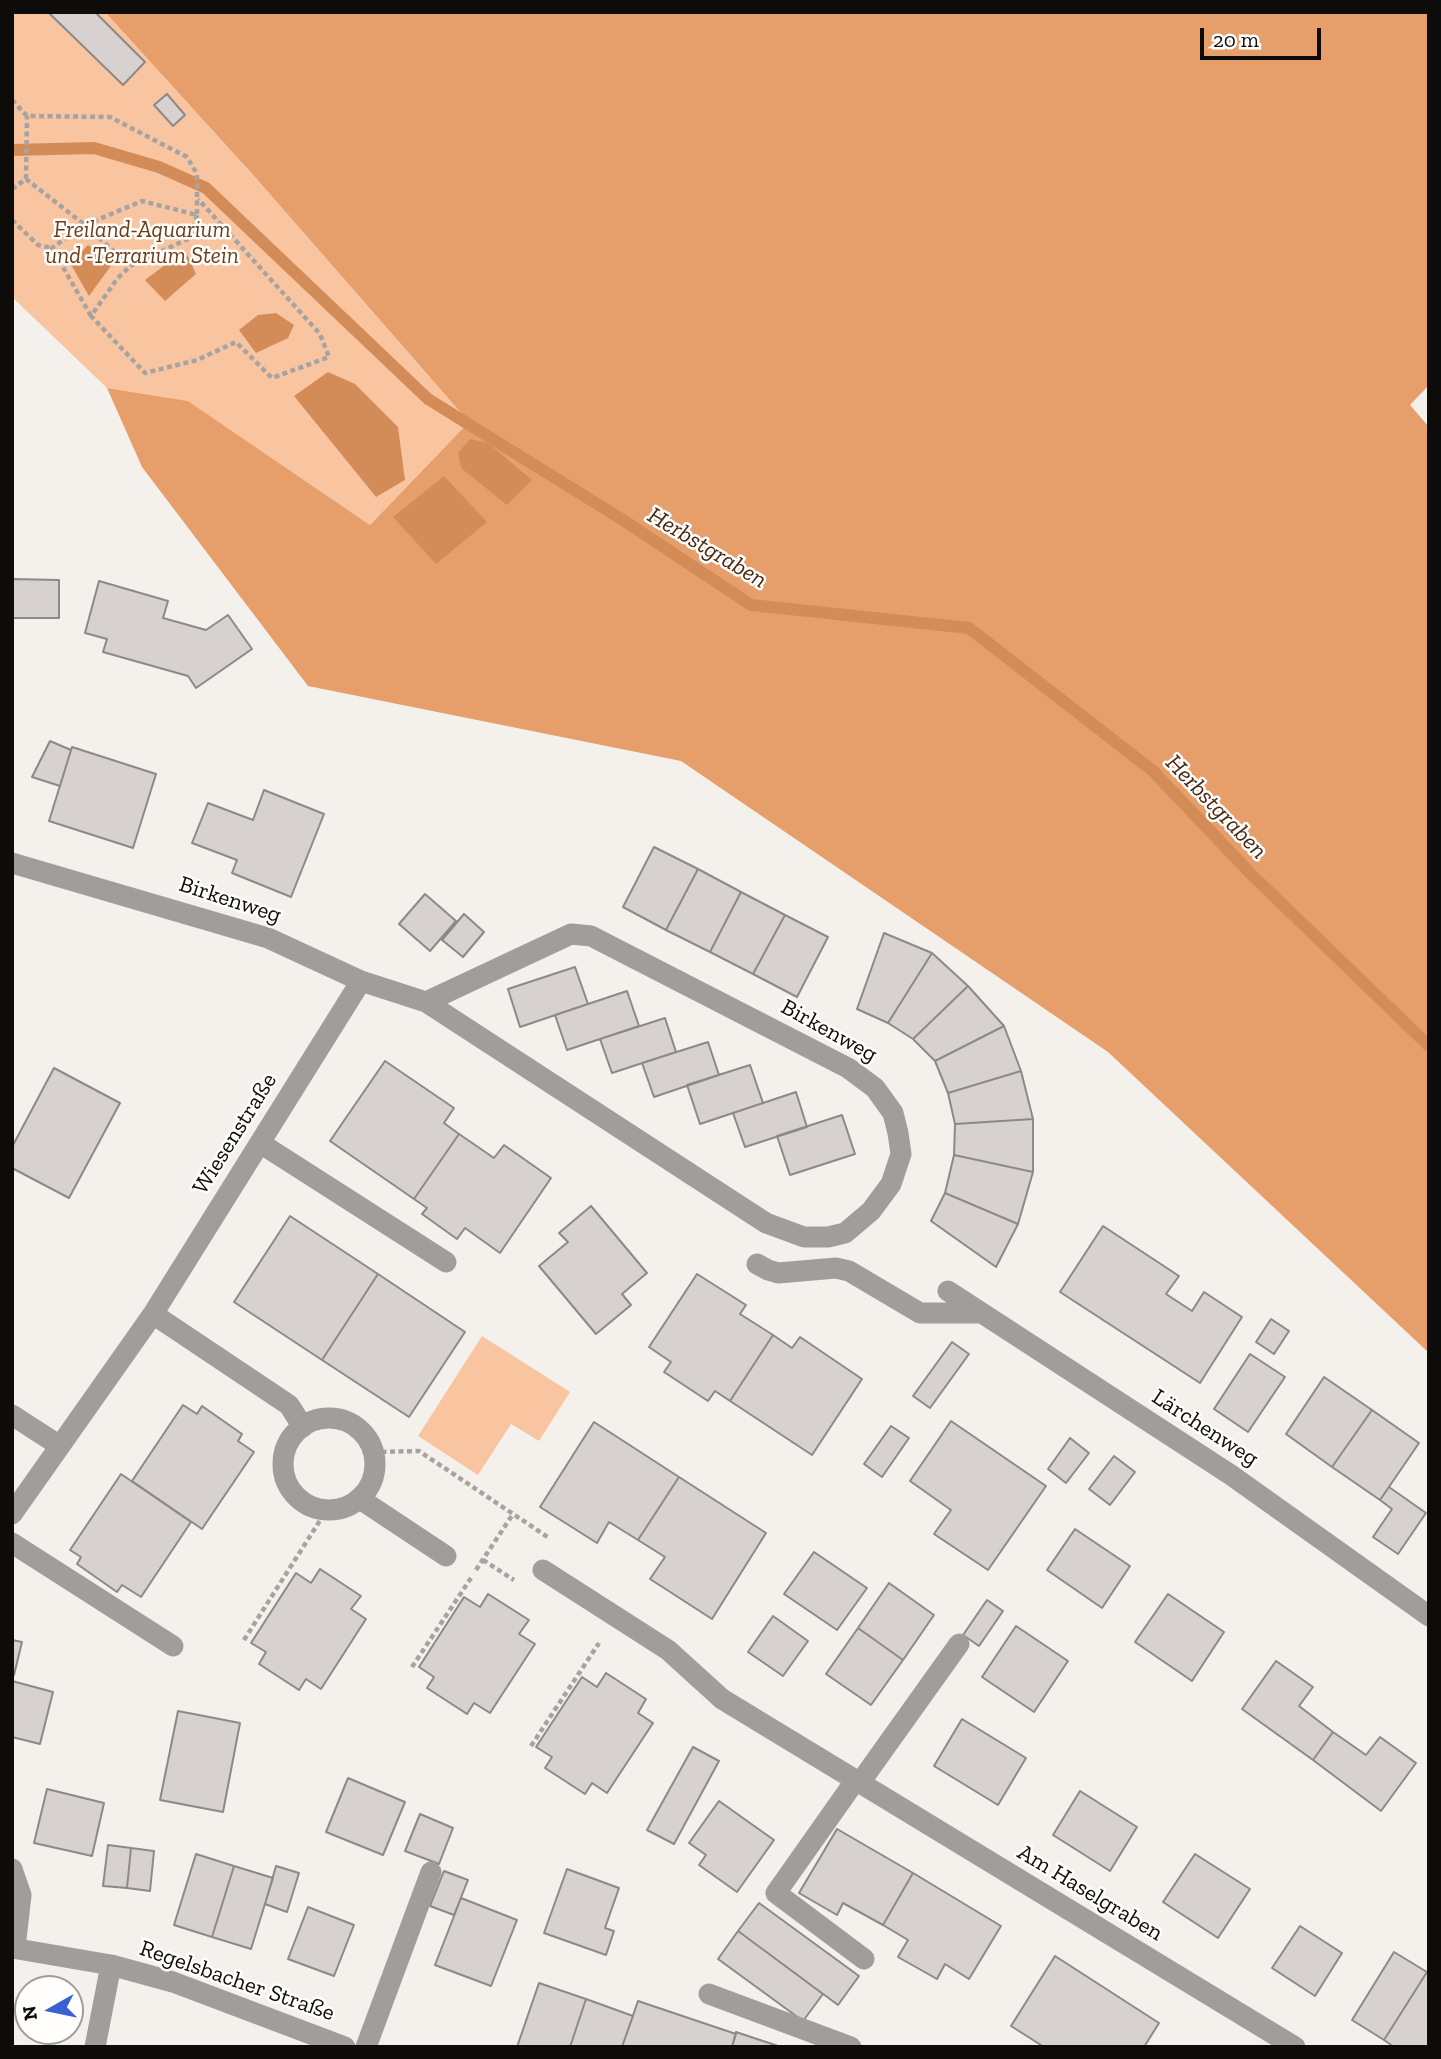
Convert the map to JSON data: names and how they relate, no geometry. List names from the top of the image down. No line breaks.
{"streets":{"street":["Birkenweg","Wiesenstraße","Lärchenweg","Am Haselgraben","Regelsbacher Straße"]},"crossings":[["Birkenweg","Wiesenstraße"]],"water":["Herbstgraben"],"parks":["Freiland-Aquarium und -Terrarium Stein"],"scale_bar":"20 m","north":"left"}
